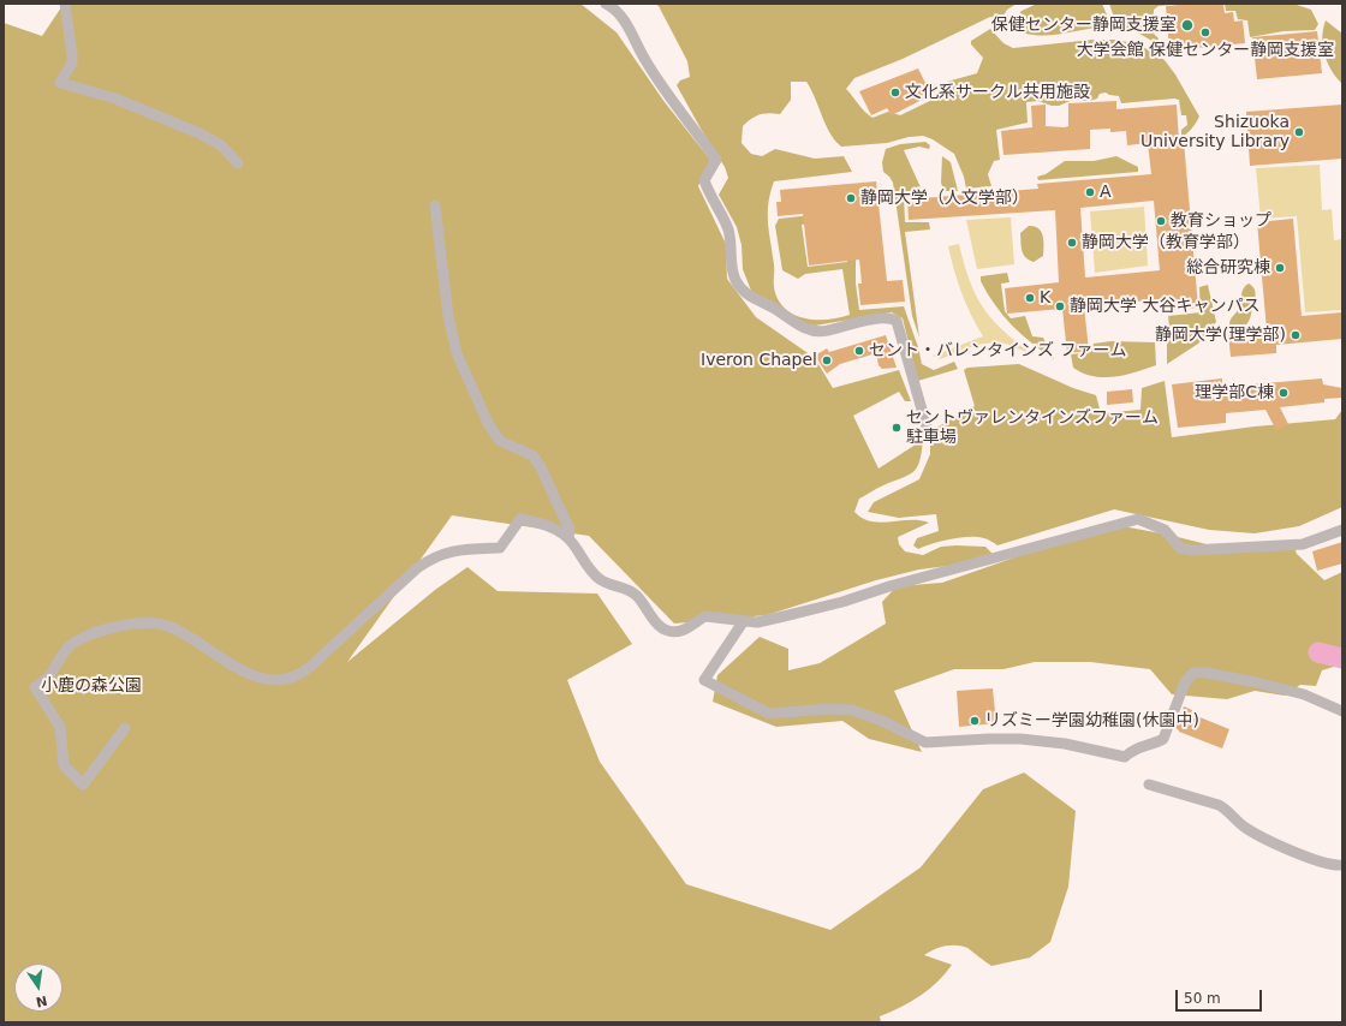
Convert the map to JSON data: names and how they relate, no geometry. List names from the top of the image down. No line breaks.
{"parks":["小鹿の森公園"],"places":["保健センター静岡支援室","大学会館 保健センター静岡支援室","文化系サークル共用施設","Shizuoka University Library","A","静岡大学（人文学部）","教育ショップ","静岡大学（教育学部）","総合研究棟","K","静岡大学 大谷キャンパス","静岡大学(理学部)","セント・バレンタインズ ファーム","Iveron Chapel","理学部C棟","セントヴァレンタインズファーム 駐車場","リズミー学園幼稚園(休園中)"],"scale_bar":"50 m","north":"bottom"}
